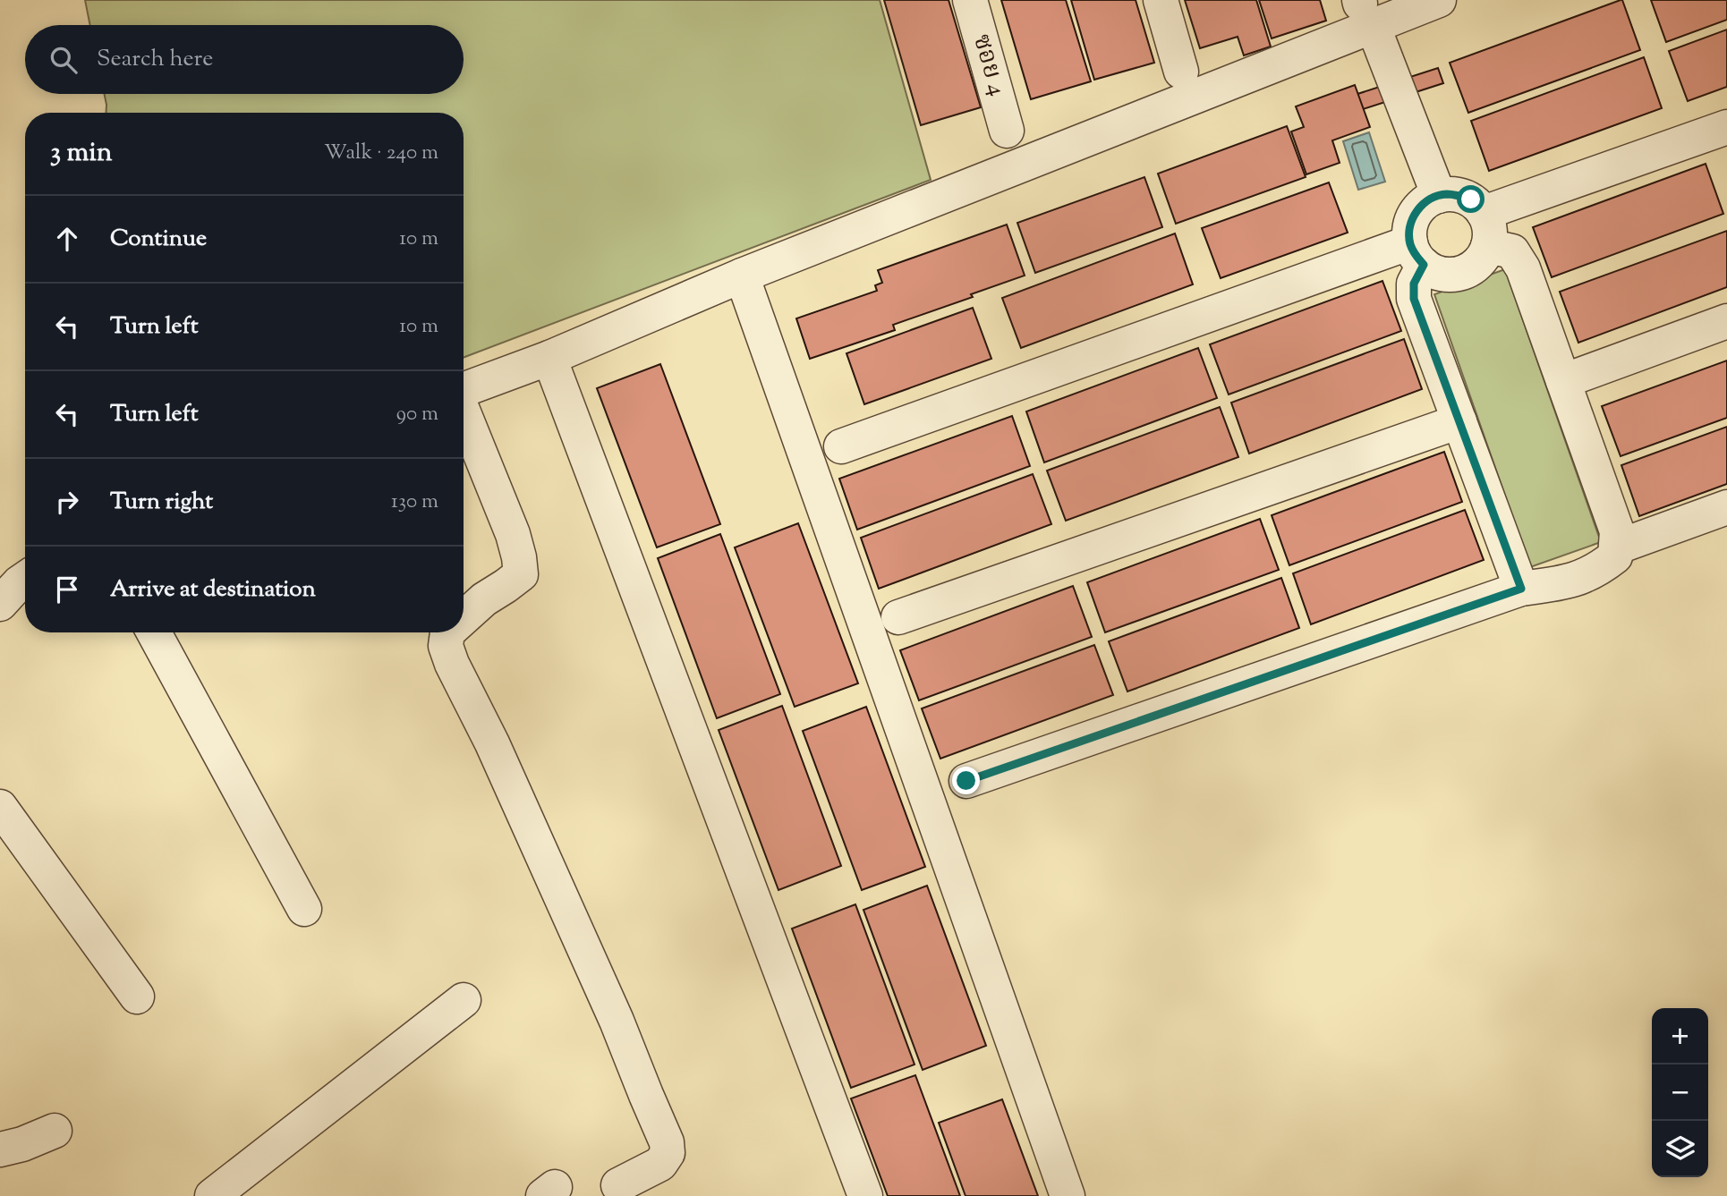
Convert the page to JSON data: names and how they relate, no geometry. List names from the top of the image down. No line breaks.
{"streets":{"street":["ซอย 4"]},"page":{"search":"Search here","heading":["3 min","Walk · 240 m"],"list":[["Continue","10 m"],["Turn left","10 m"],["Turn left","90 m"],["Turn right","130 m"],"Arrive at destination"],"map_buttons":["+","−"]}}
